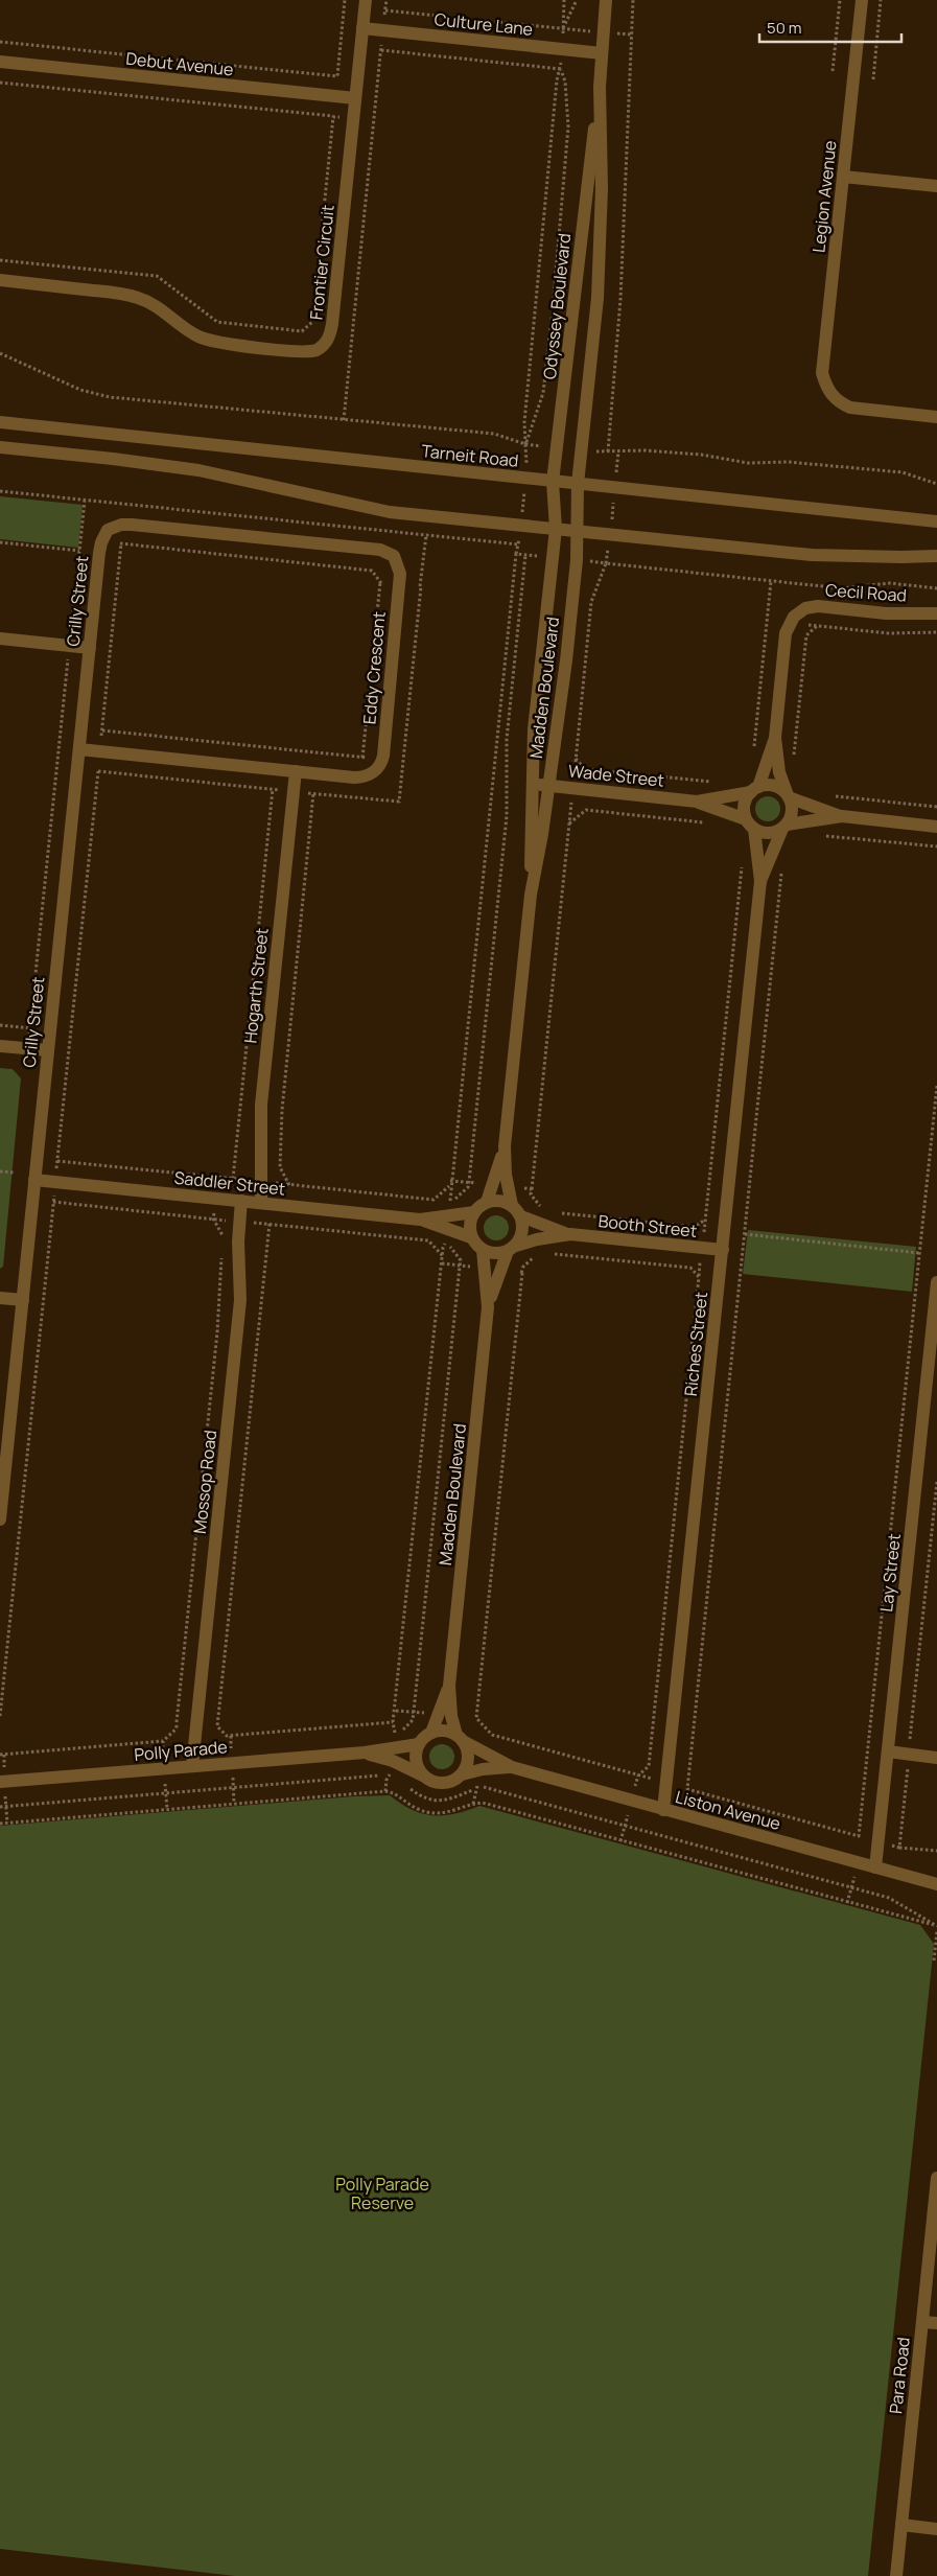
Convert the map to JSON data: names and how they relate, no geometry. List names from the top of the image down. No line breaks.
{"streets":{"street":["Culture Lane","Debut Avenue","Legion Avenue","Frontier Circuit","Odyssey Boulevard","Tarneit Road","Cecil Road","Crilly Street","Eddy Crescent","Madden Boulevard","Wade Street","Hogarth Street","Saddler Street","Booth Street","Riches Street","Mossop Road","Lay Street","Polly Parade","Liston Avenue","Para Road"]},"crossings":[["Culture Lane","Frontier Circuit"],["Culture Lane","Odyssey Boulevard"],["Debut Avenue","Frontier Circuit"],["Odyssey Boulevard","Tarneit Road"],["Odyssey Boulevard","Madden Boulevard"],["Tarneit Road","Madden Boulevard"],["Crilly Street","Eddy Crescent"],["Crilly Street","Saddler Street"],["Madden Boulevard","Wade Street"],["Madden Boulevard","Saddler Street"],["Madden Boulevard","Booth Street"],["Madden Boulevard","Polly Parade"],["Madden Boulevard","Liston Avenue"],["Wade Street","Riches Street"],["Hogarth Street","Saddler Street"],["Saddler Street","Booth Street"],["Saddler Street","Mossop Road"],["Booth Street","Riches Street"],["Riches Street","Liston Avenue"],["Mossop Road","Polly Parade"],["Lay Street","Liston Avenue"],["Polly Parade","Liston Avenue"]],"parks":["Polly Parade Reserve"],"scale_bar":"50 m"}
